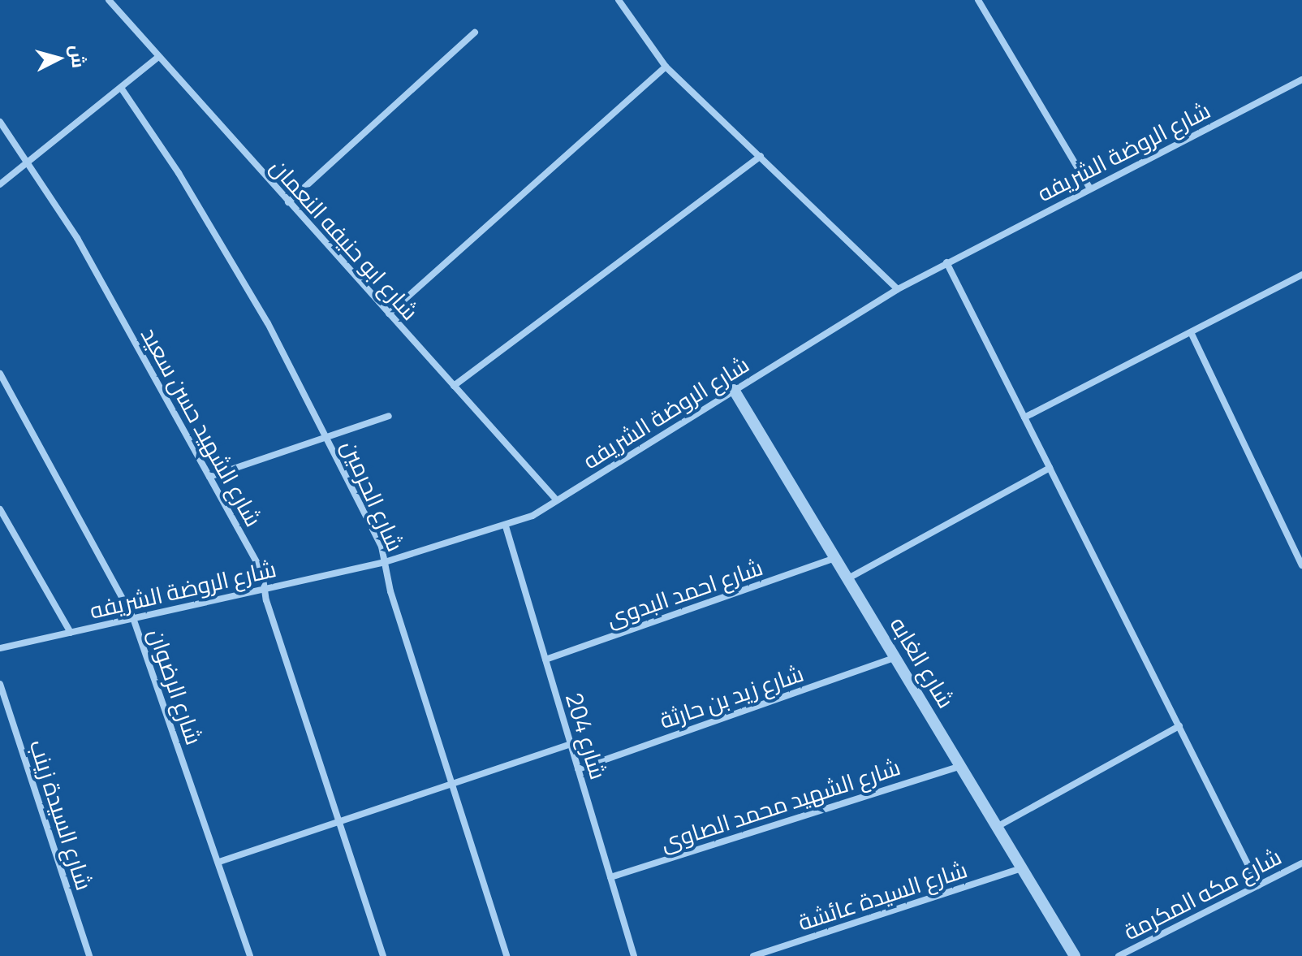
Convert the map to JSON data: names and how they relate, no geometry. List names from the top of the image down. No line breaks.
{"streets":{"street":["شارع الروضة الشريفه","شارع ابو حنيفه النعمان","شارع الشهيد حسن سعيد","شارع الحرمين","شارع احمد البدوى","شارع الغابه","شارع الرضوان","شارع زيد بن حارثة","شارع 204","شارع الشهيد محمد الصاوى","شارع السيدة زينب","شارع مكه المكرمة","شارع السيدة عائشة"]},"crossings":[["شارع الروضة الشريفه","شارع ابو حنيفه النعمان"],["شارع الروضة الشريفه","شارع الشهيد حسن سعيد"],["شارع الروضة الشريفه","شارع الحرمين"],["شارع الروضة الشريفه","شارع الغابه"],["شارع الروضة الشريفه","شارع الرضوان"],["شارع الروضة الشريفه","شارع 204"],["شارع احمد البدوى","شارع الغابه"],["شارع احمد البدوى","شارع 204"],["شارع الغابه","شارع زيد بن حارثة"],["شارع الغابه","شارع الشهيد محمد الصاوى"],["شارع الغابه","شارع السيدة عائشة"],["شارع زيد بن حارثة","شارع 204"],["شارع 204","شارع الشهيد محمد الصاوى"]],"north":"right"}
